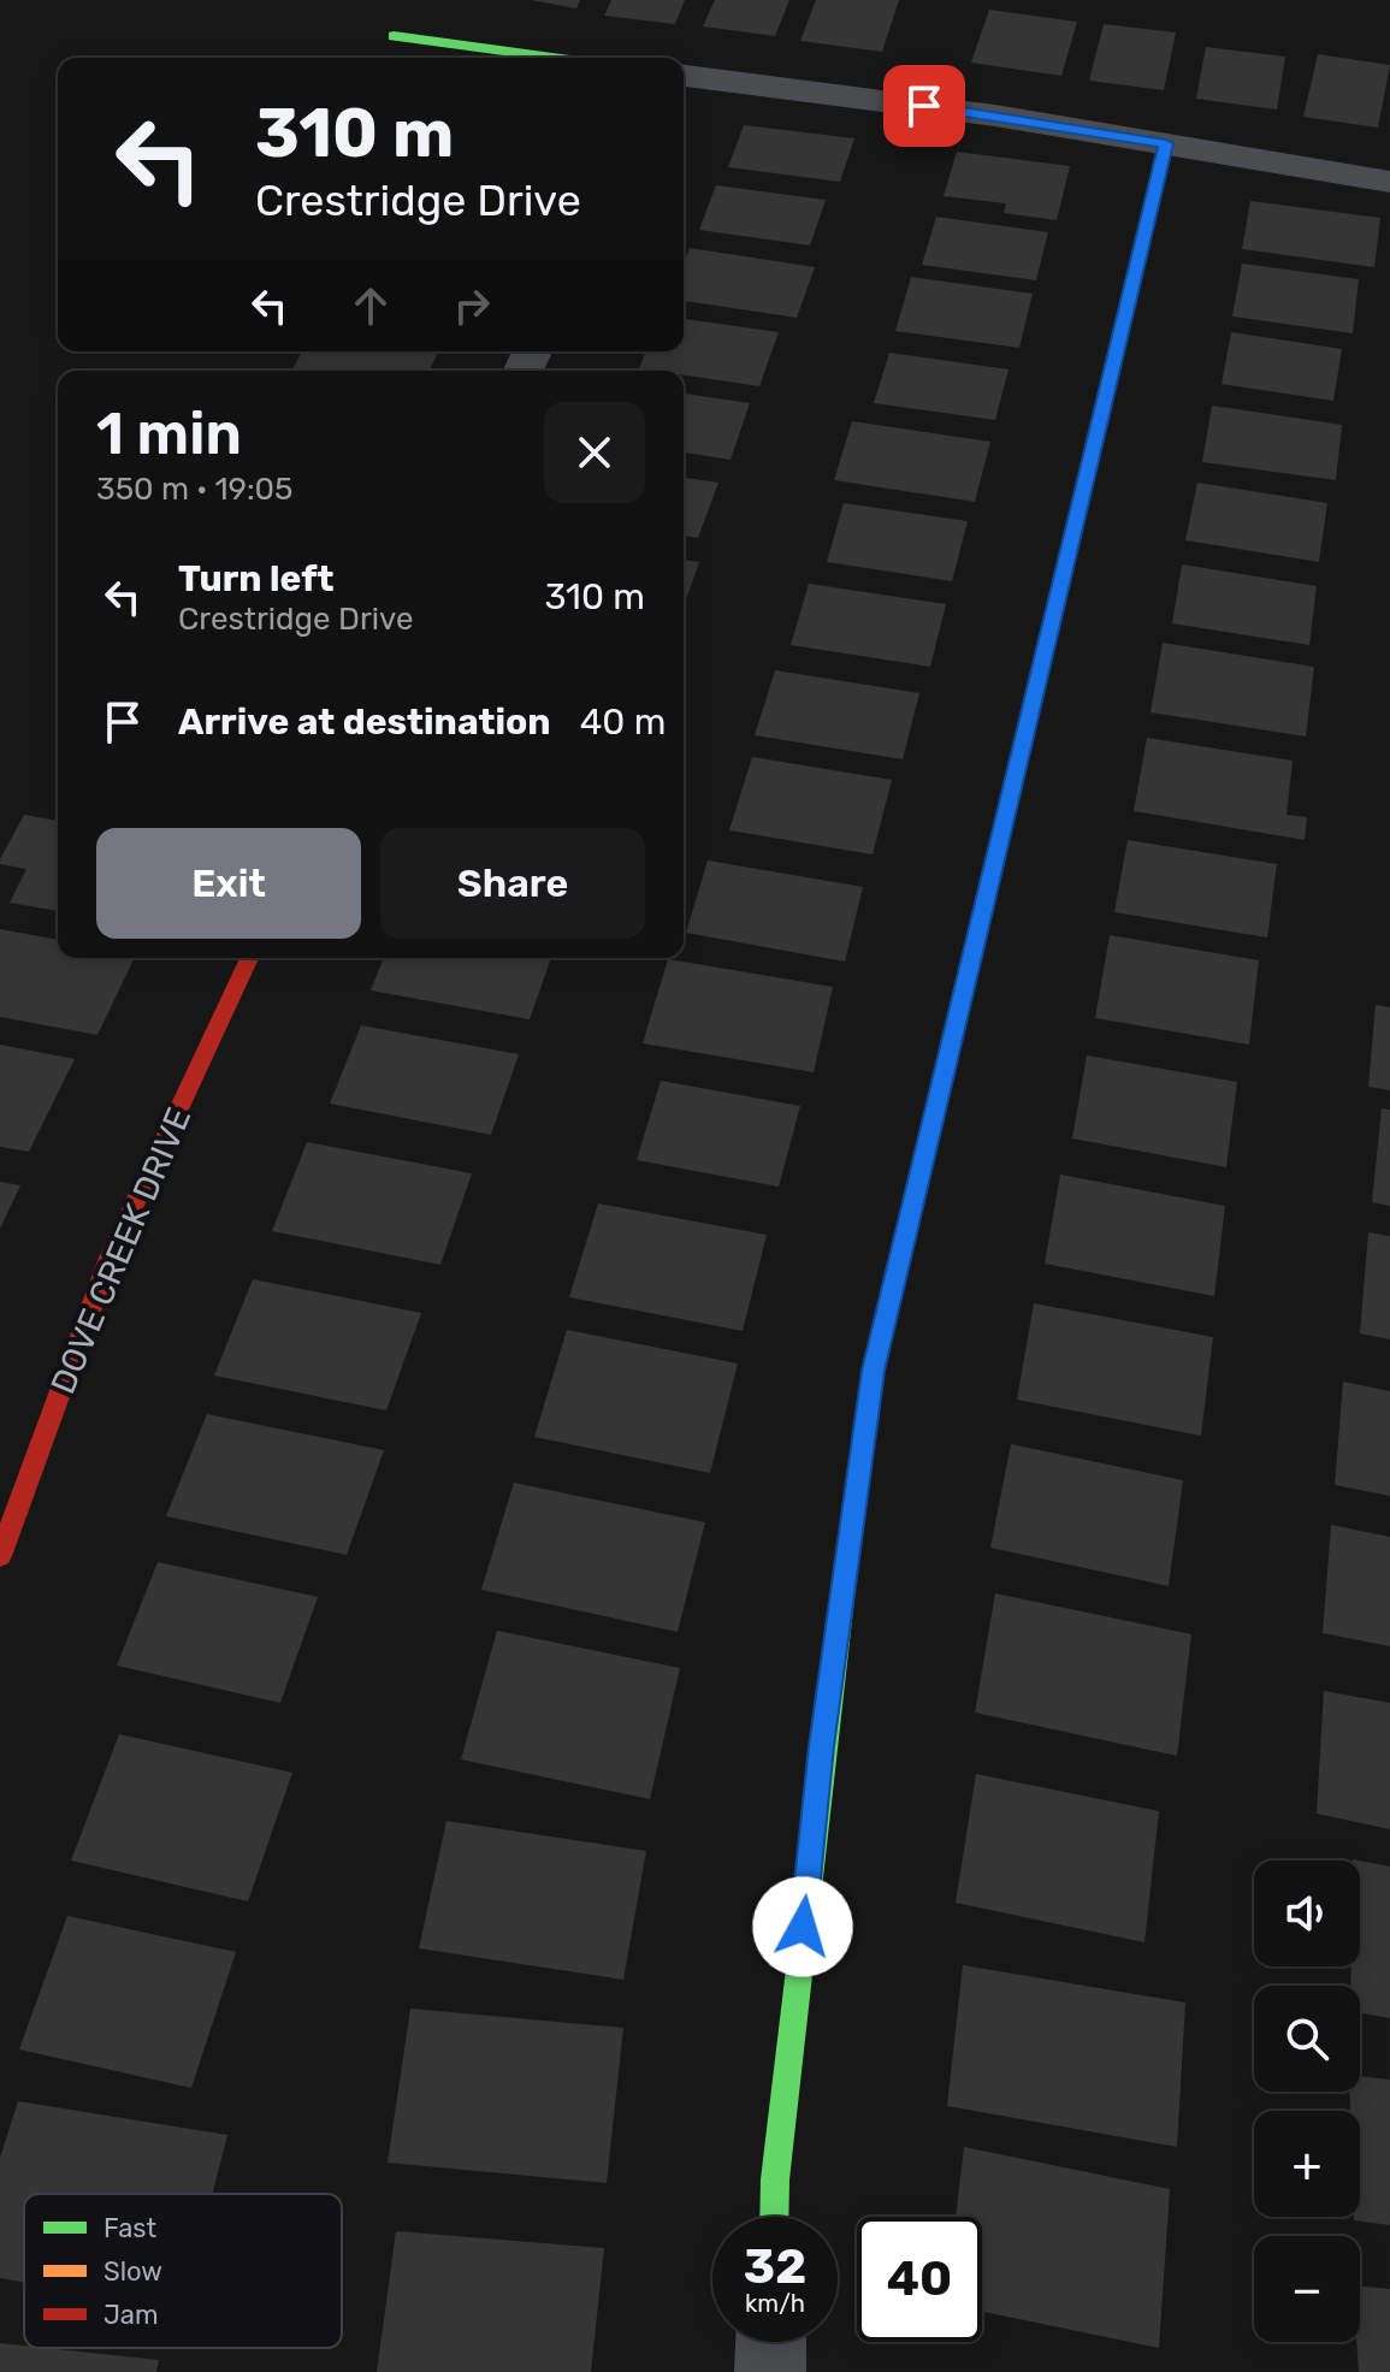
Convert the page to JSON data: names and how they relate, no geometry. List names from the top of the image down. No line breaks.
{"streets":{"street":["DOVE CREEK DRIVE"]},"legend":["Fast","Slow","Jam"],"page":{"turn":["310 m","Crestridge Drive"],"heading":["1 min","350 m · 19:05"],"list":[{"name":"Turn left","note":"Crestridge Drive","value":"310 m"},{"name":"Arrive at destination","value":"40 m"}],"buttons":["Exit","Share"],"map_buttons":["+","−"],"speed":"32 km/h","limit":"40"}}
